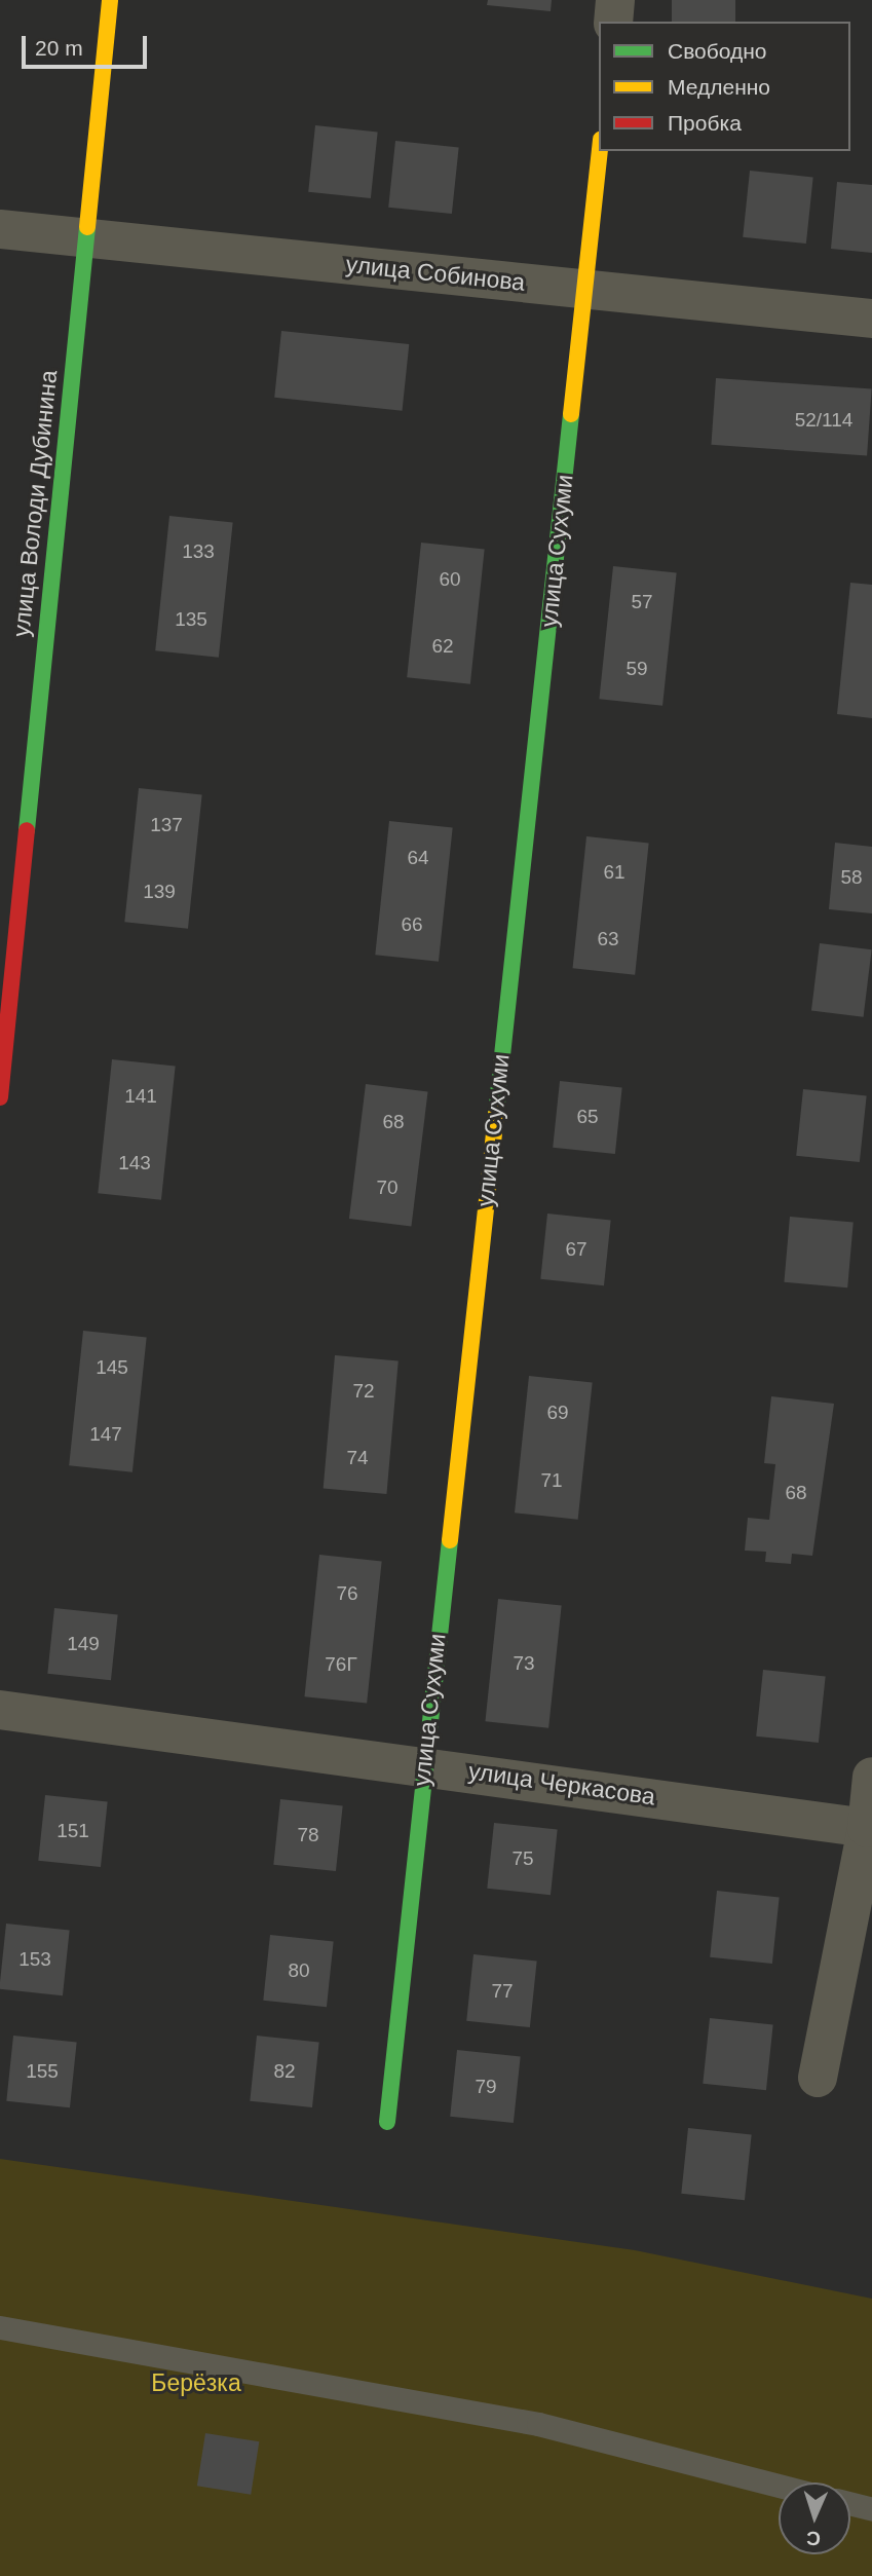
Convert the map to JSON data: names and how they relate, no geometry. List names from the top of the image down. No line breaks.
{"streets":{"street":["улица Собинова","улица Володи Дубинина","улица Сухуми","улица Черкасова"]},"crossings":[["улица Собинова","улица Володи Дубинина"],["улица Собинова","улица Сухуми"],["улица Сухуми","улица Черкасова"]],"parks":["Берёзка"],"house_numbers":["52/114","133","60","57","135","62","59","137","64","61","58","139","66","63","141","65","68","143","70","67","145","72","69","147","74","71","68","76","149","73","76Г","151","78","75","153","80","77","155","82","79"],"legend":["Свободно","Медленно","Пробка"],"scale_bar":"20 m","north":"bottom"}
